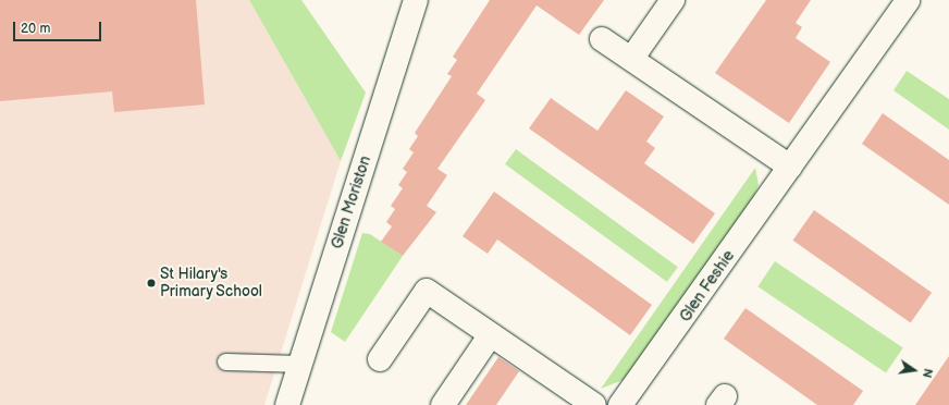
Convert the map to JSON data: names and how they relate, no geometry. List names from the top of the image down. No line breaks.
{"streets":{"street":["Glen Moriston","Glen Feshie"]},"places":["St Hilary's Primary School"],"scale_bar":"20 m","north":"right"}
